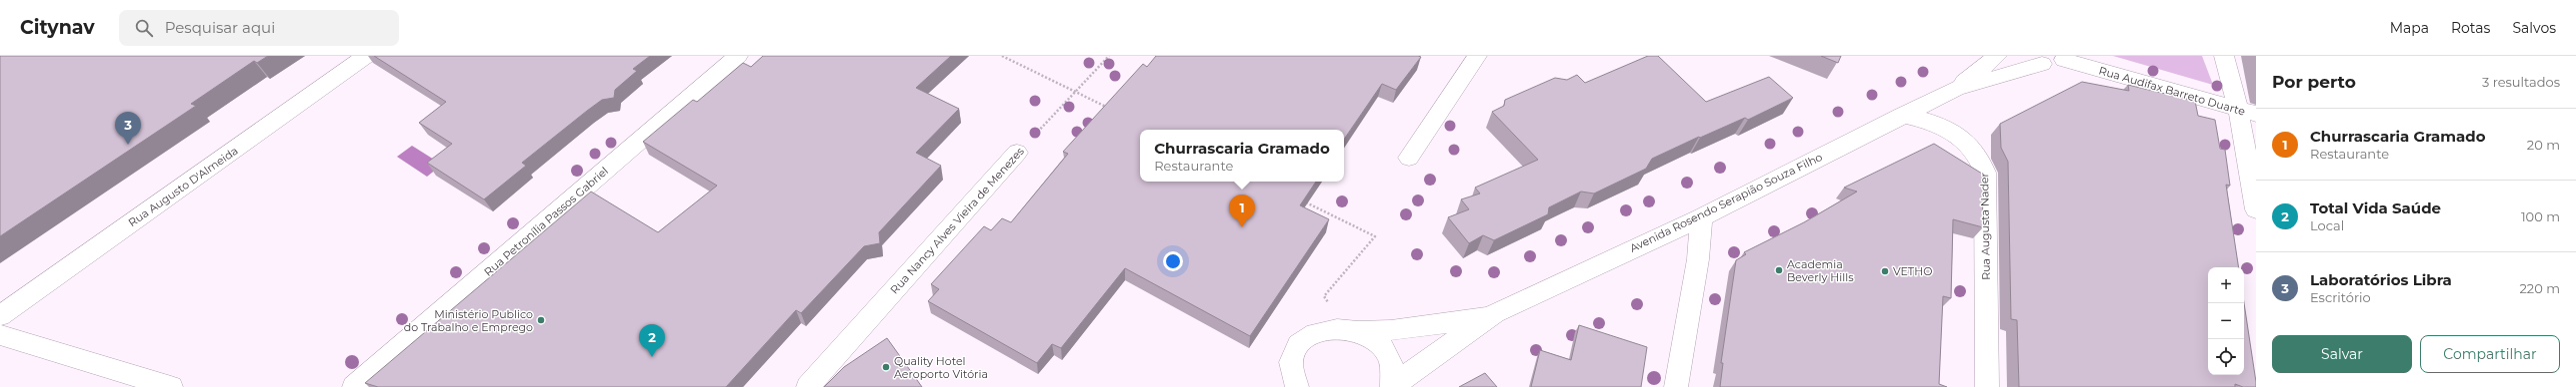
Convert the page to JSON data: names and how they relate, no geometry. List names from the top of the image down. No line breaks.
{"streets":{"street":["Rua Audifax Barreto Duarte","Rua Augusto D'Almeida","Avenida Rosendo Serapião Souza Filho","Rua Nancy Alves Vieira de Menezes","Rua Petronília Passos Gabriel","Rua Augusta Nader"]},"crossings":[["Rua Audifax Barreto Duarte","Avenida Rosendo Serapião Souza Filho"],["Avenida Rosendo Serapião Souza Filho","Rua Augusta Nader"]],"places":["Academia Beverly Hills","VETHO","Ministério Publico do Trabalho e Emprego","Quality Hotel Aeroporto Vitória"],"page":{"header":"Citynav","search":"Pesquisar aqui","nav":["Mapa","Rotas","Salvos"],"heading":["Por perto","3 resultados"],"list":[{"mark":"1","name":"Churrascaria Gramado","note":"Restaurante","value":"20 m"},{"mark":"2","name":"Total Vida Saúde","note":"Local","value":"100 m"},{"mark":"3","name":"Laboratórios Libra","note":"Escritório","value":"220 m"}],"pins":["3","1","2"],"popup":["Churrascaria Gramado","Restaurante"],"map_buttons":["+","−"],"buttons":["Salvar","Compartilhar"]}}
